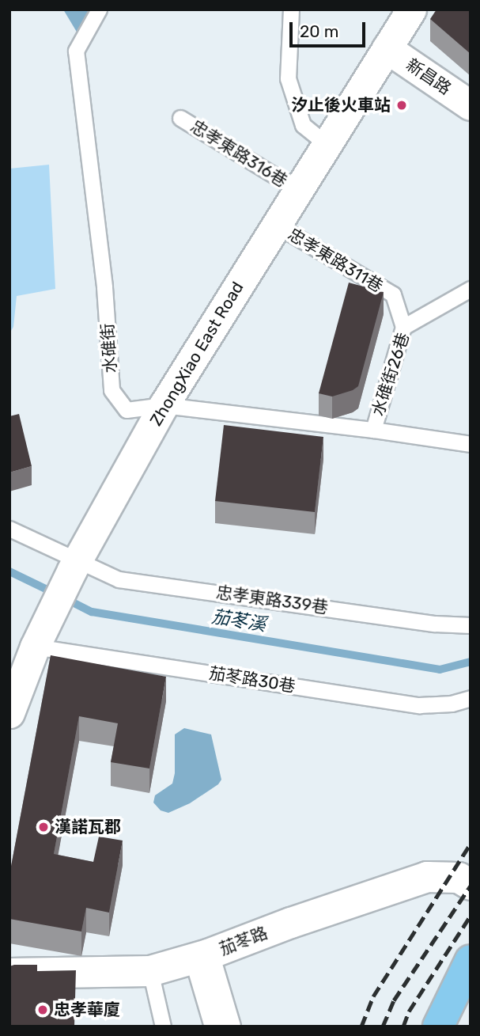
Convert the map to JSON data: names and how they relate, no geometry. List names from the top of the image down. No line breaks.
{"streets":{"street":["新昌路","ZhongXiao East Road","茄苳路"],"lane":["忠孝東路316巷","忠孝東路311巷","水碓街","水碓街26巷","忠孝東路339巷","茄苳路30巷"]},"crossings":[["新昌路","ZhongXiao East Road"],["忠孝東路316巷","ZhongXiao East Road"],["忠孝東路311巷","ZhongXiao East Road"],["忠孝東路311巷","水碓街26巷"],["水碓街","ZhongXiao East Road"],["水碓街","水碓街26巷"],["ZhongXiao East Road","忠孝東路339巷"],["ZhongXiao East Road","茄苳路30巷"]],"water":["茄苳溪"],"places":["汐止後火車站","漢諾瓦郡","忠孝華廈"],"scale_bar":"20 m"}
